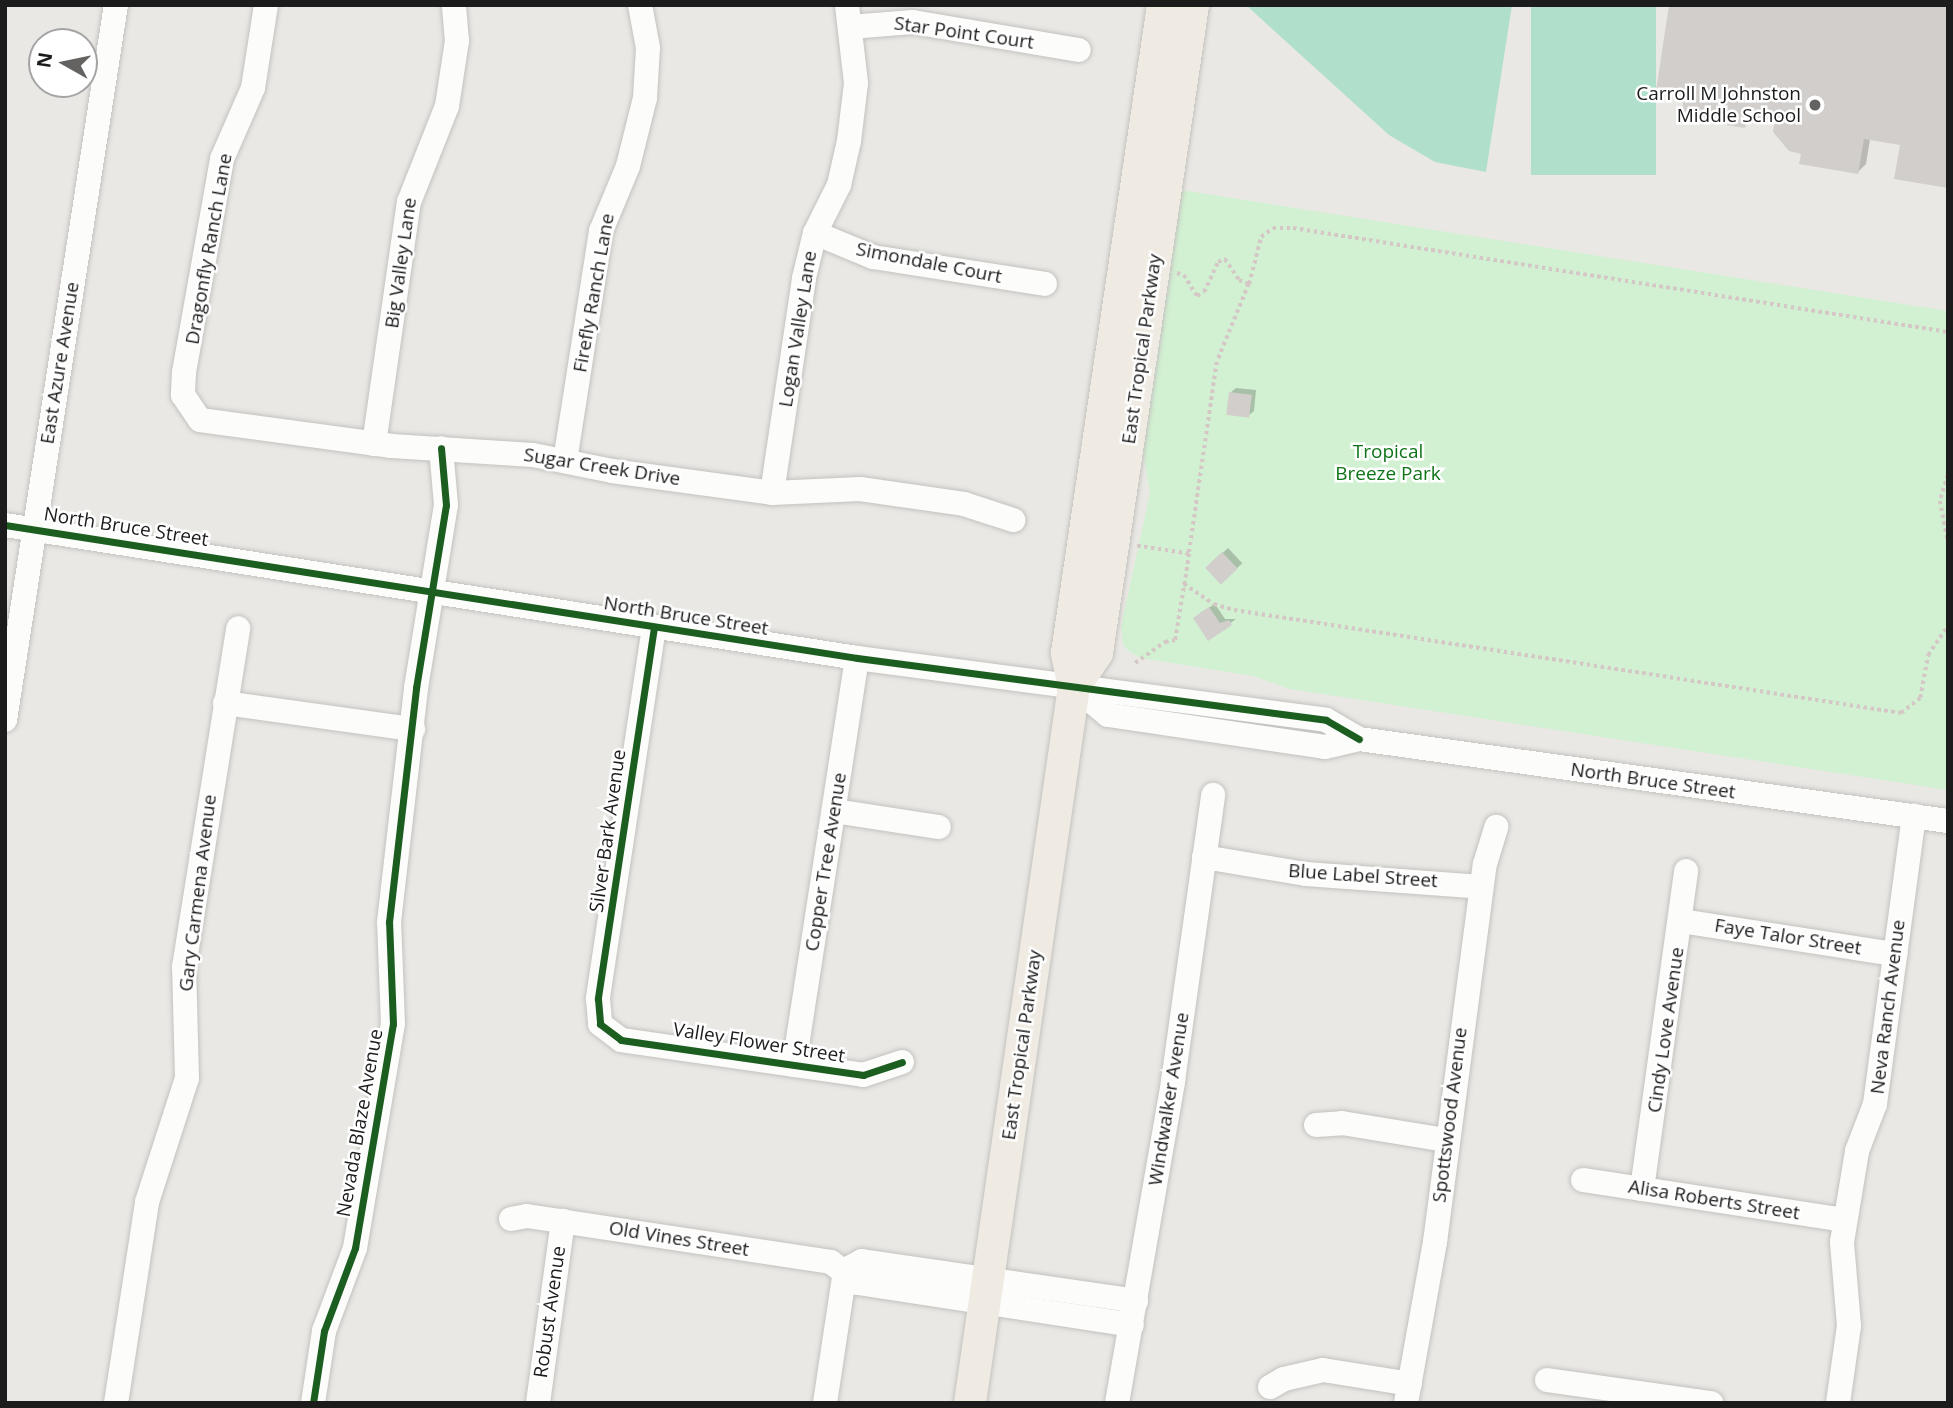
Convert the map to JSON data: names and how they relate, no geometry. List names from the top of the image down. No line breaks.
{"streets":{"main road":["East Tropical Parkway"],"street":["Star Point Court","Dragonfly Ranch Lane","Big Valley Lane","Simondale Court","Firefly Ranch Lane","Logan Valley Lane","East Azure Avenue","Sugar Creek Drive","North Bruce Street","Silver Bark Avenue","Copper Tree Avenue","Blue Label Street","Gary Carmena Avenue","Faye Talor Street","Neva Ranch Avenue","Cindy Love Avenue","Valley Flower Street","Windwalker Avenue","Spottswood Avenue","Nevada Blaze Avenue","Alisa Roberts Street","Old Vines Street","Robust Avenue"]},"crossings":[["Star Point Court","Logan Valley Lane"],["Dragonfly Ranch Lane","Sugar Creek Drive"],["Big Valley Lane","Sugar Creek Drive"],["Simondale Court","Logan Valley Lane"],["Firefly Ranch Lane","Sugar Creek Drive"],["Logan Valley Lane","Sugar Creek Drive"],["East Tropical Parkway","North Bruce Street"],["East Tropical Parkway","Old Vines Street"],["East Azure Avenue","North Bruce Street"],["Sugar Creek Drive","Nevada Blaze Avenue"],["North Bruce Street","Silver Bark Avenue"],["North Bruce Street","Copper Tree Avenue"],["North Bruce Street","Neva Ranch Avenue"],["North Bruce Street","Nevada Blaze Avenue"],["Silver Bark Avenue","Valley Flower Street"],["Copper Tree Avenue","Valley Flower Street"],["Blue Label Street","Windwalker Avenue"],["Blue Label Street","Spottswood Avenue"],["Faye Talor Street","Neva Ranch Avenue"],["Faye Talor Street","Cindy Love Avenue"],["Neva Ranch Avenue","Alisa Roberts Street"],["Cindy Love Avenue","Alisa Roberts Street"],["Windwalker Avenue","Old Vines Street"],["Old Vines Street","Robust Avenue"]],"parks":["Tropical Breeze Park"],"places":["Carroll M Johnston Middle School"],"north":"left"}
